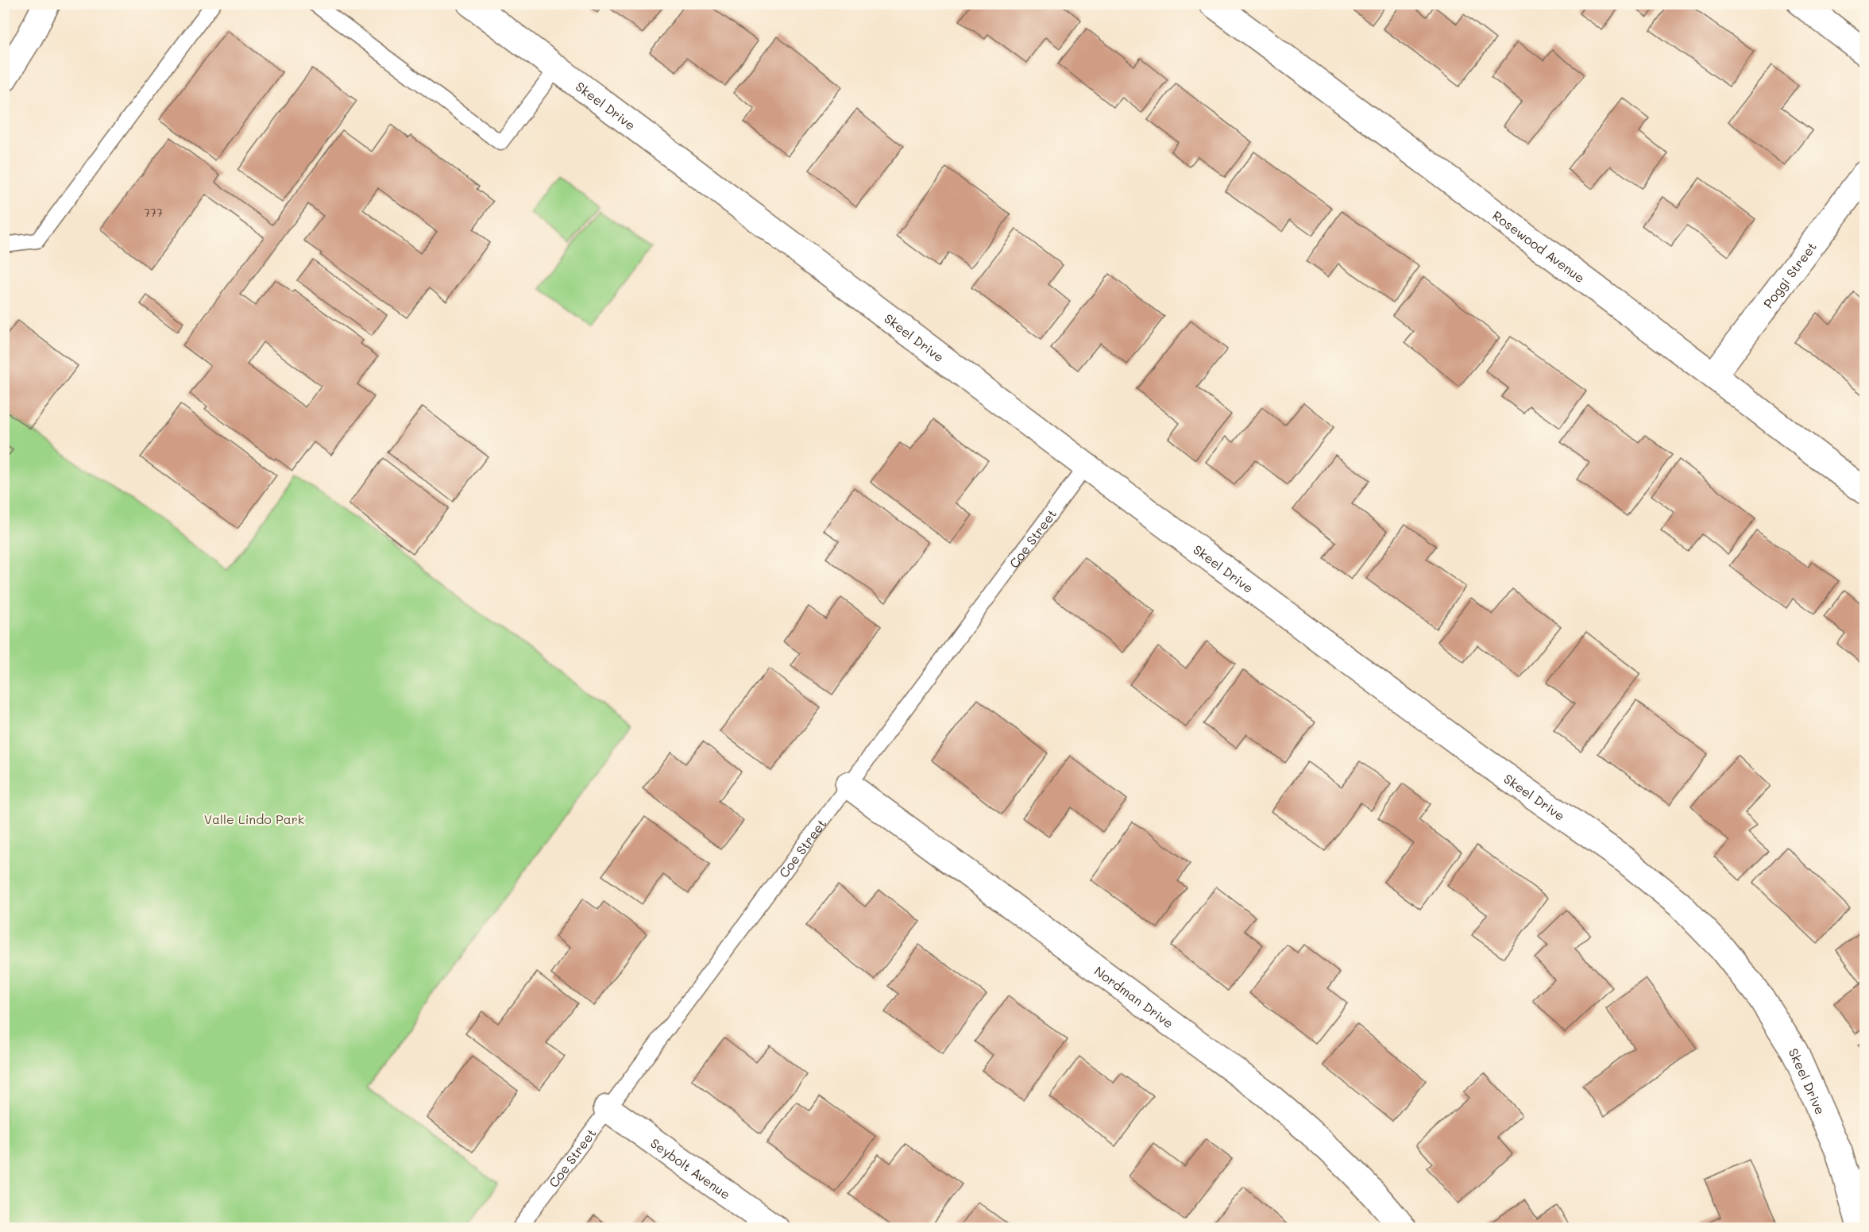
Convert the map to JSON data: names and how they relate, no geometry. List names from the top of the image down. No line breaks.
{"streets":{"street":["Skeel Drive","Rosewood Avenue","Poggi Street","Nordman Drive","Seybolt Avenue"],"lane":["Coe Street"]},"crossings":[["Skeel Drive","Coe Street"],["Rosewood Avenue","Poggi Street"],["Coe Street","Nordman Drive"],["Coe Street","Seybolt Avenue"]],"parks":["Valle Lindo Park"],"house_numbers":["777"]}
